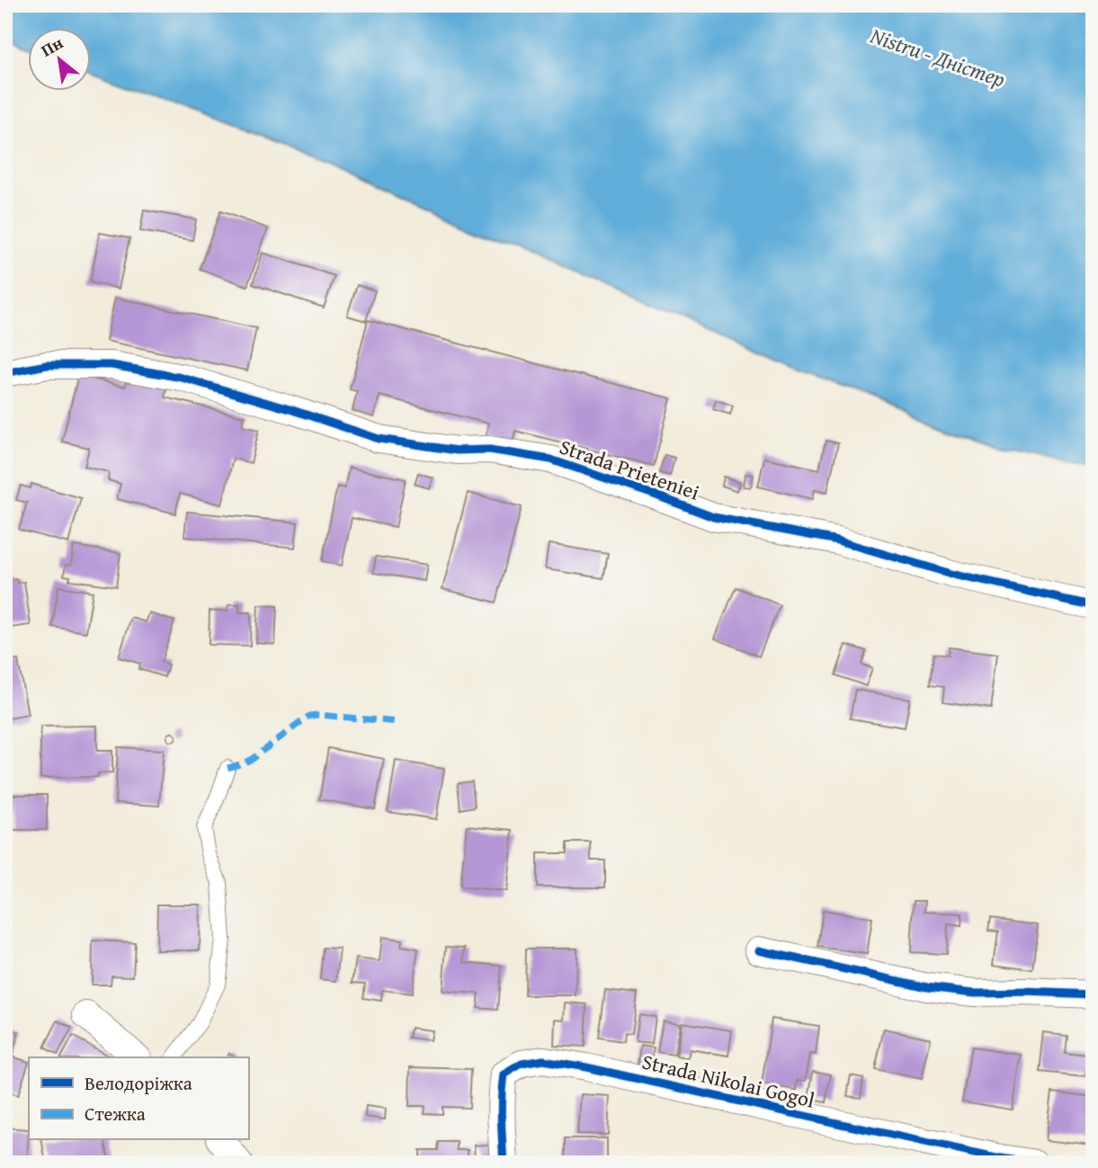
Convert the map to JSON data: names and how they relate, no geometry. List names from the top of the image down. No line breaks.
{"streets":{"street":["Strada Prieteniei","Strada Nikolai Gogol"]},"water":["Nistru - Дністер"],"legend":["Велодоріжка","Стежка"],"north":"top left"}
